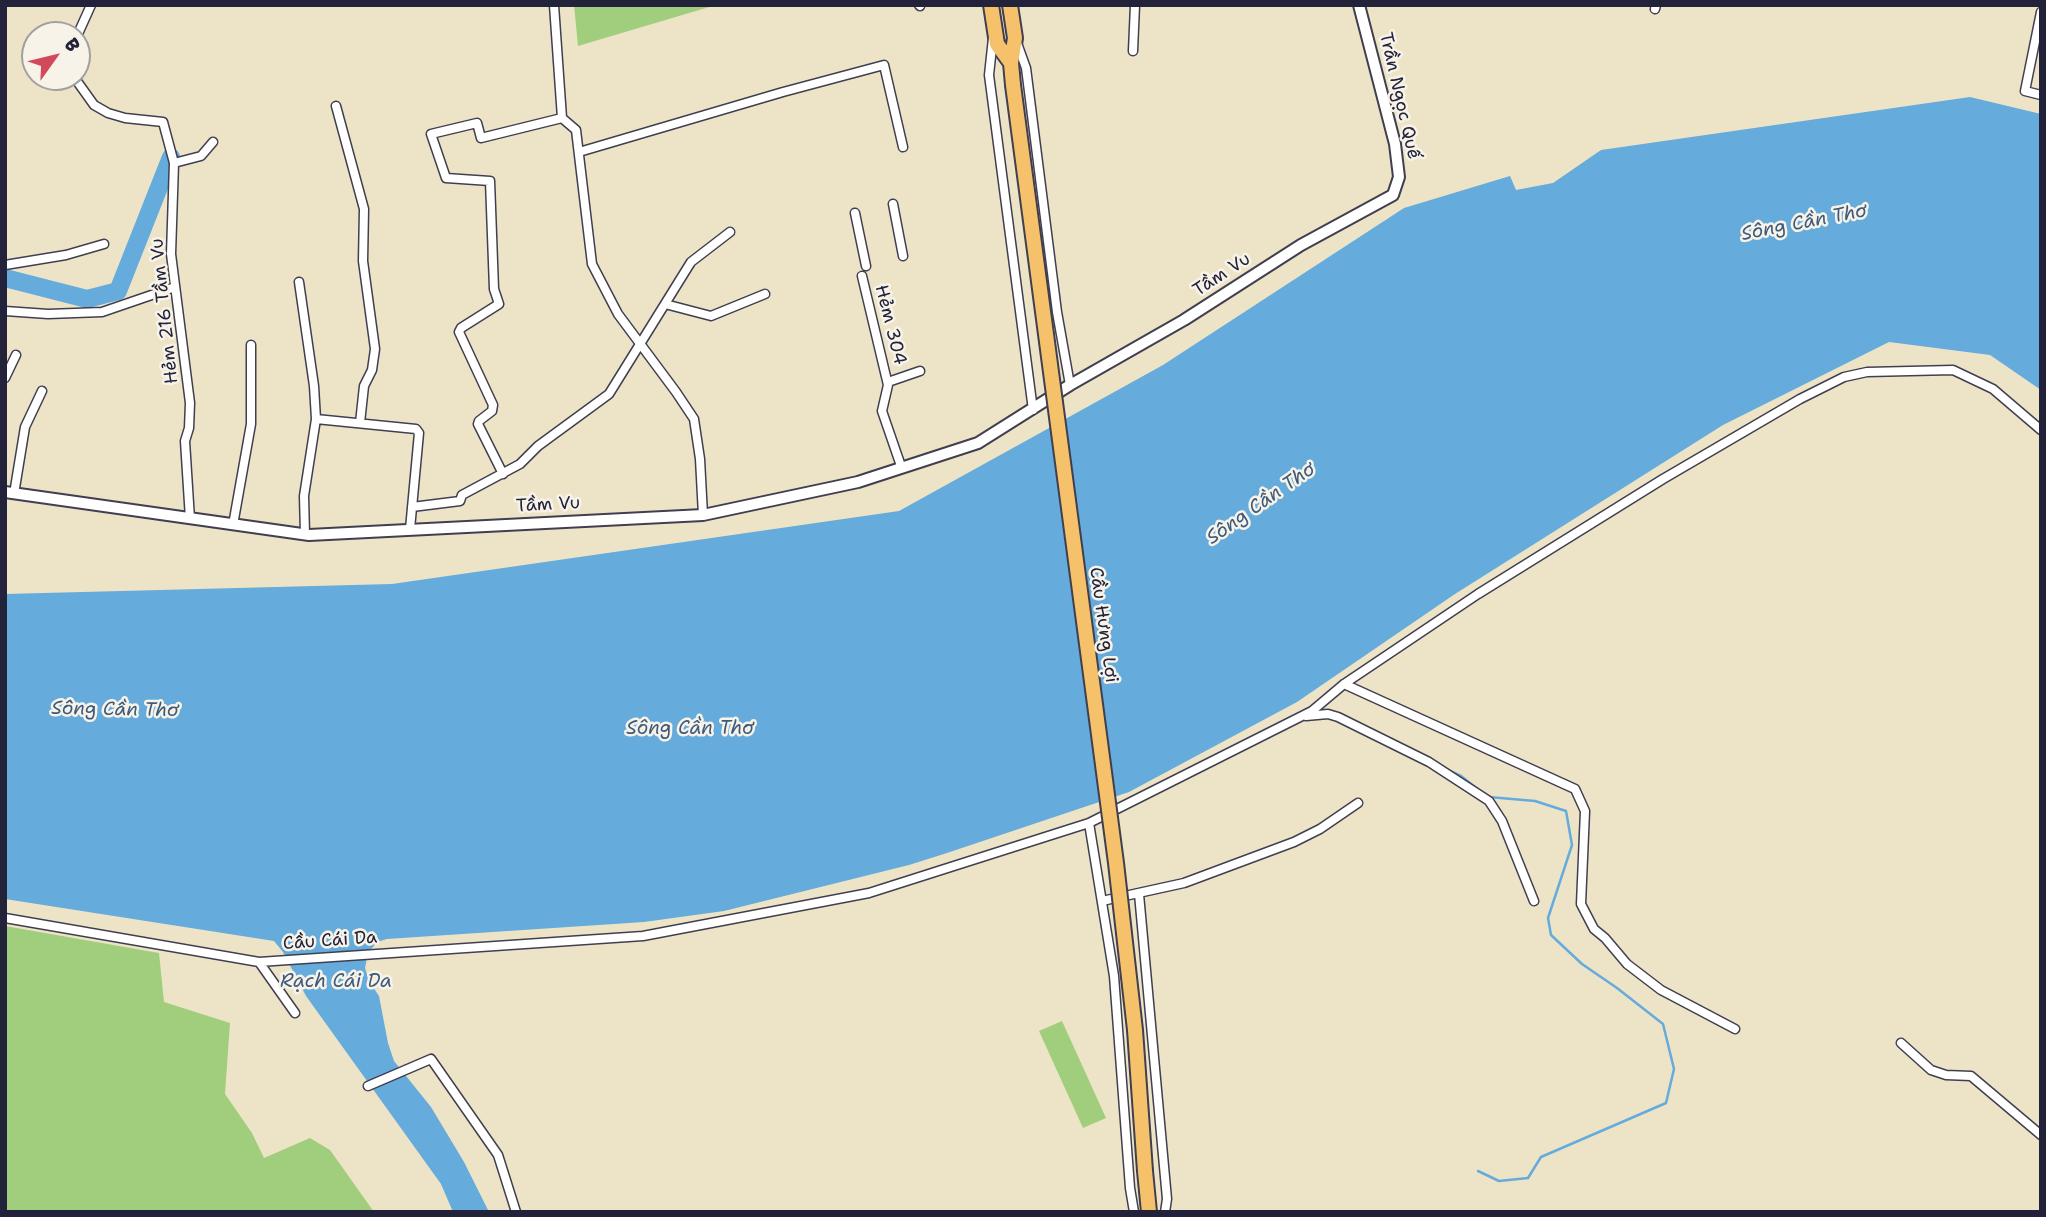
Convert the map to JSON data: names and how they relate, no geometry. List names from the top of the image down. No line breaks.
{"streets":{"highway":["Cầu Hưng Lợi"],"street":["Trần Ngọc Quế","Tầm Vu","Hẻm 216 Tầm Vu","Hẻm 304","Cầu Cái Da"]},"crossings":[["Trần Ngọc Quế","Tầm Vu"],["Tầm Vu","Hẻm 216 Tầm Vu"],["Tầm Vu","Hẻm 304"]],"water":["Sông Cần Thơ","Rạch Cái Da"],"north":"top right"}
